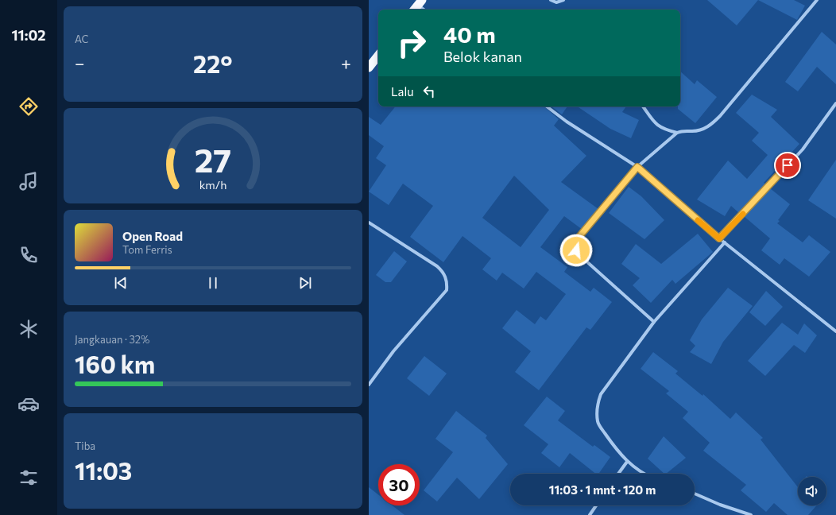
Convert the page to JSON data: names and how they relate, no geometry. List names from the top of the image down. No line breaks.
{"page":{"tabs":"11:02","tile":["AC",["Jangkauan · 32%","160 km"],["Tiba","11:03"]],"turn":["40 m","Belok kanan"],"heat":["−","22°","+"],"then":"Lalu","song":["Open Road","Tom Ferris"],"limit":"30","trip":"11:03 · 1 mnt · 120 m","gauge":["27","km/h"]}}
